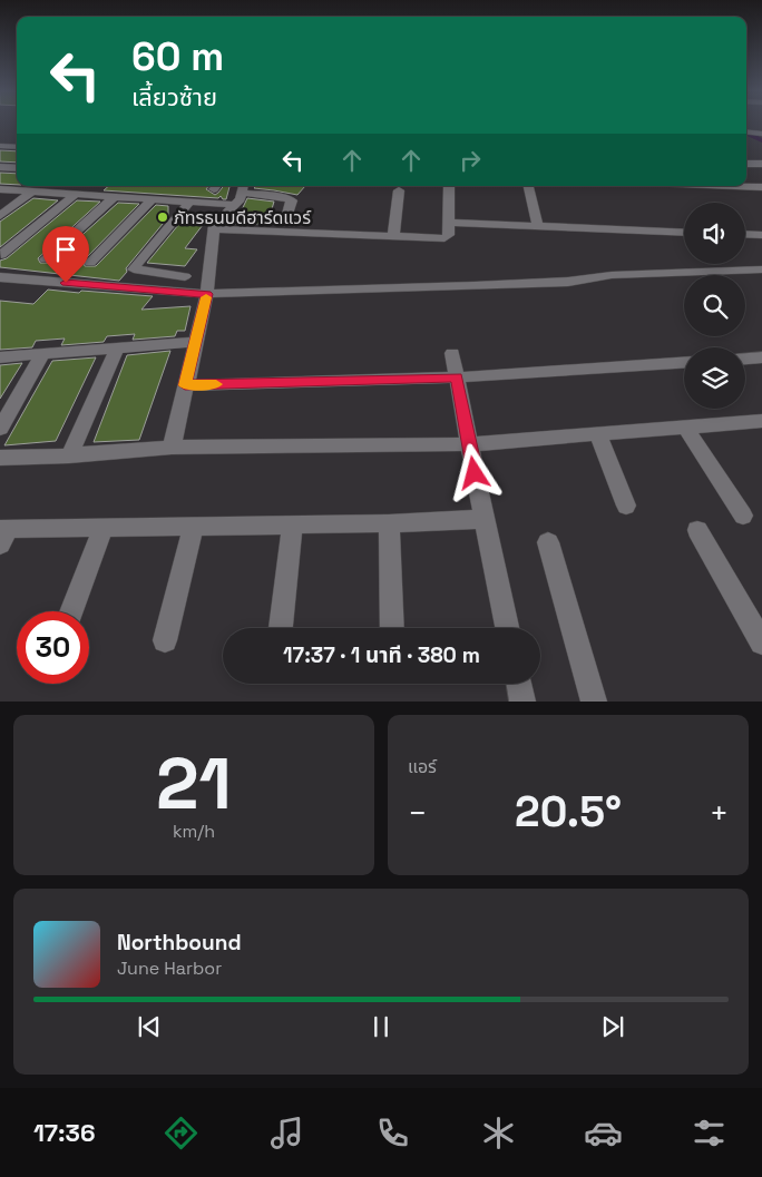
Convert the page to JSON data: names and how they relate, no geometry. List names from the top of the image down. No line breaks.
{"places":["ภัทรธนบดีฮาร์ดแวร์"],"page":{"turn":["60 m","เลี้ยวซ้าย"],"limit":"30","trip":"17:37 · 1 นาที · 380 m","tile":[["21","km/h"],"แอร์"],"heat":["−","20.5°","+"],"song":["Northbound","June Harbor"],"tabs":"17:36"}}
